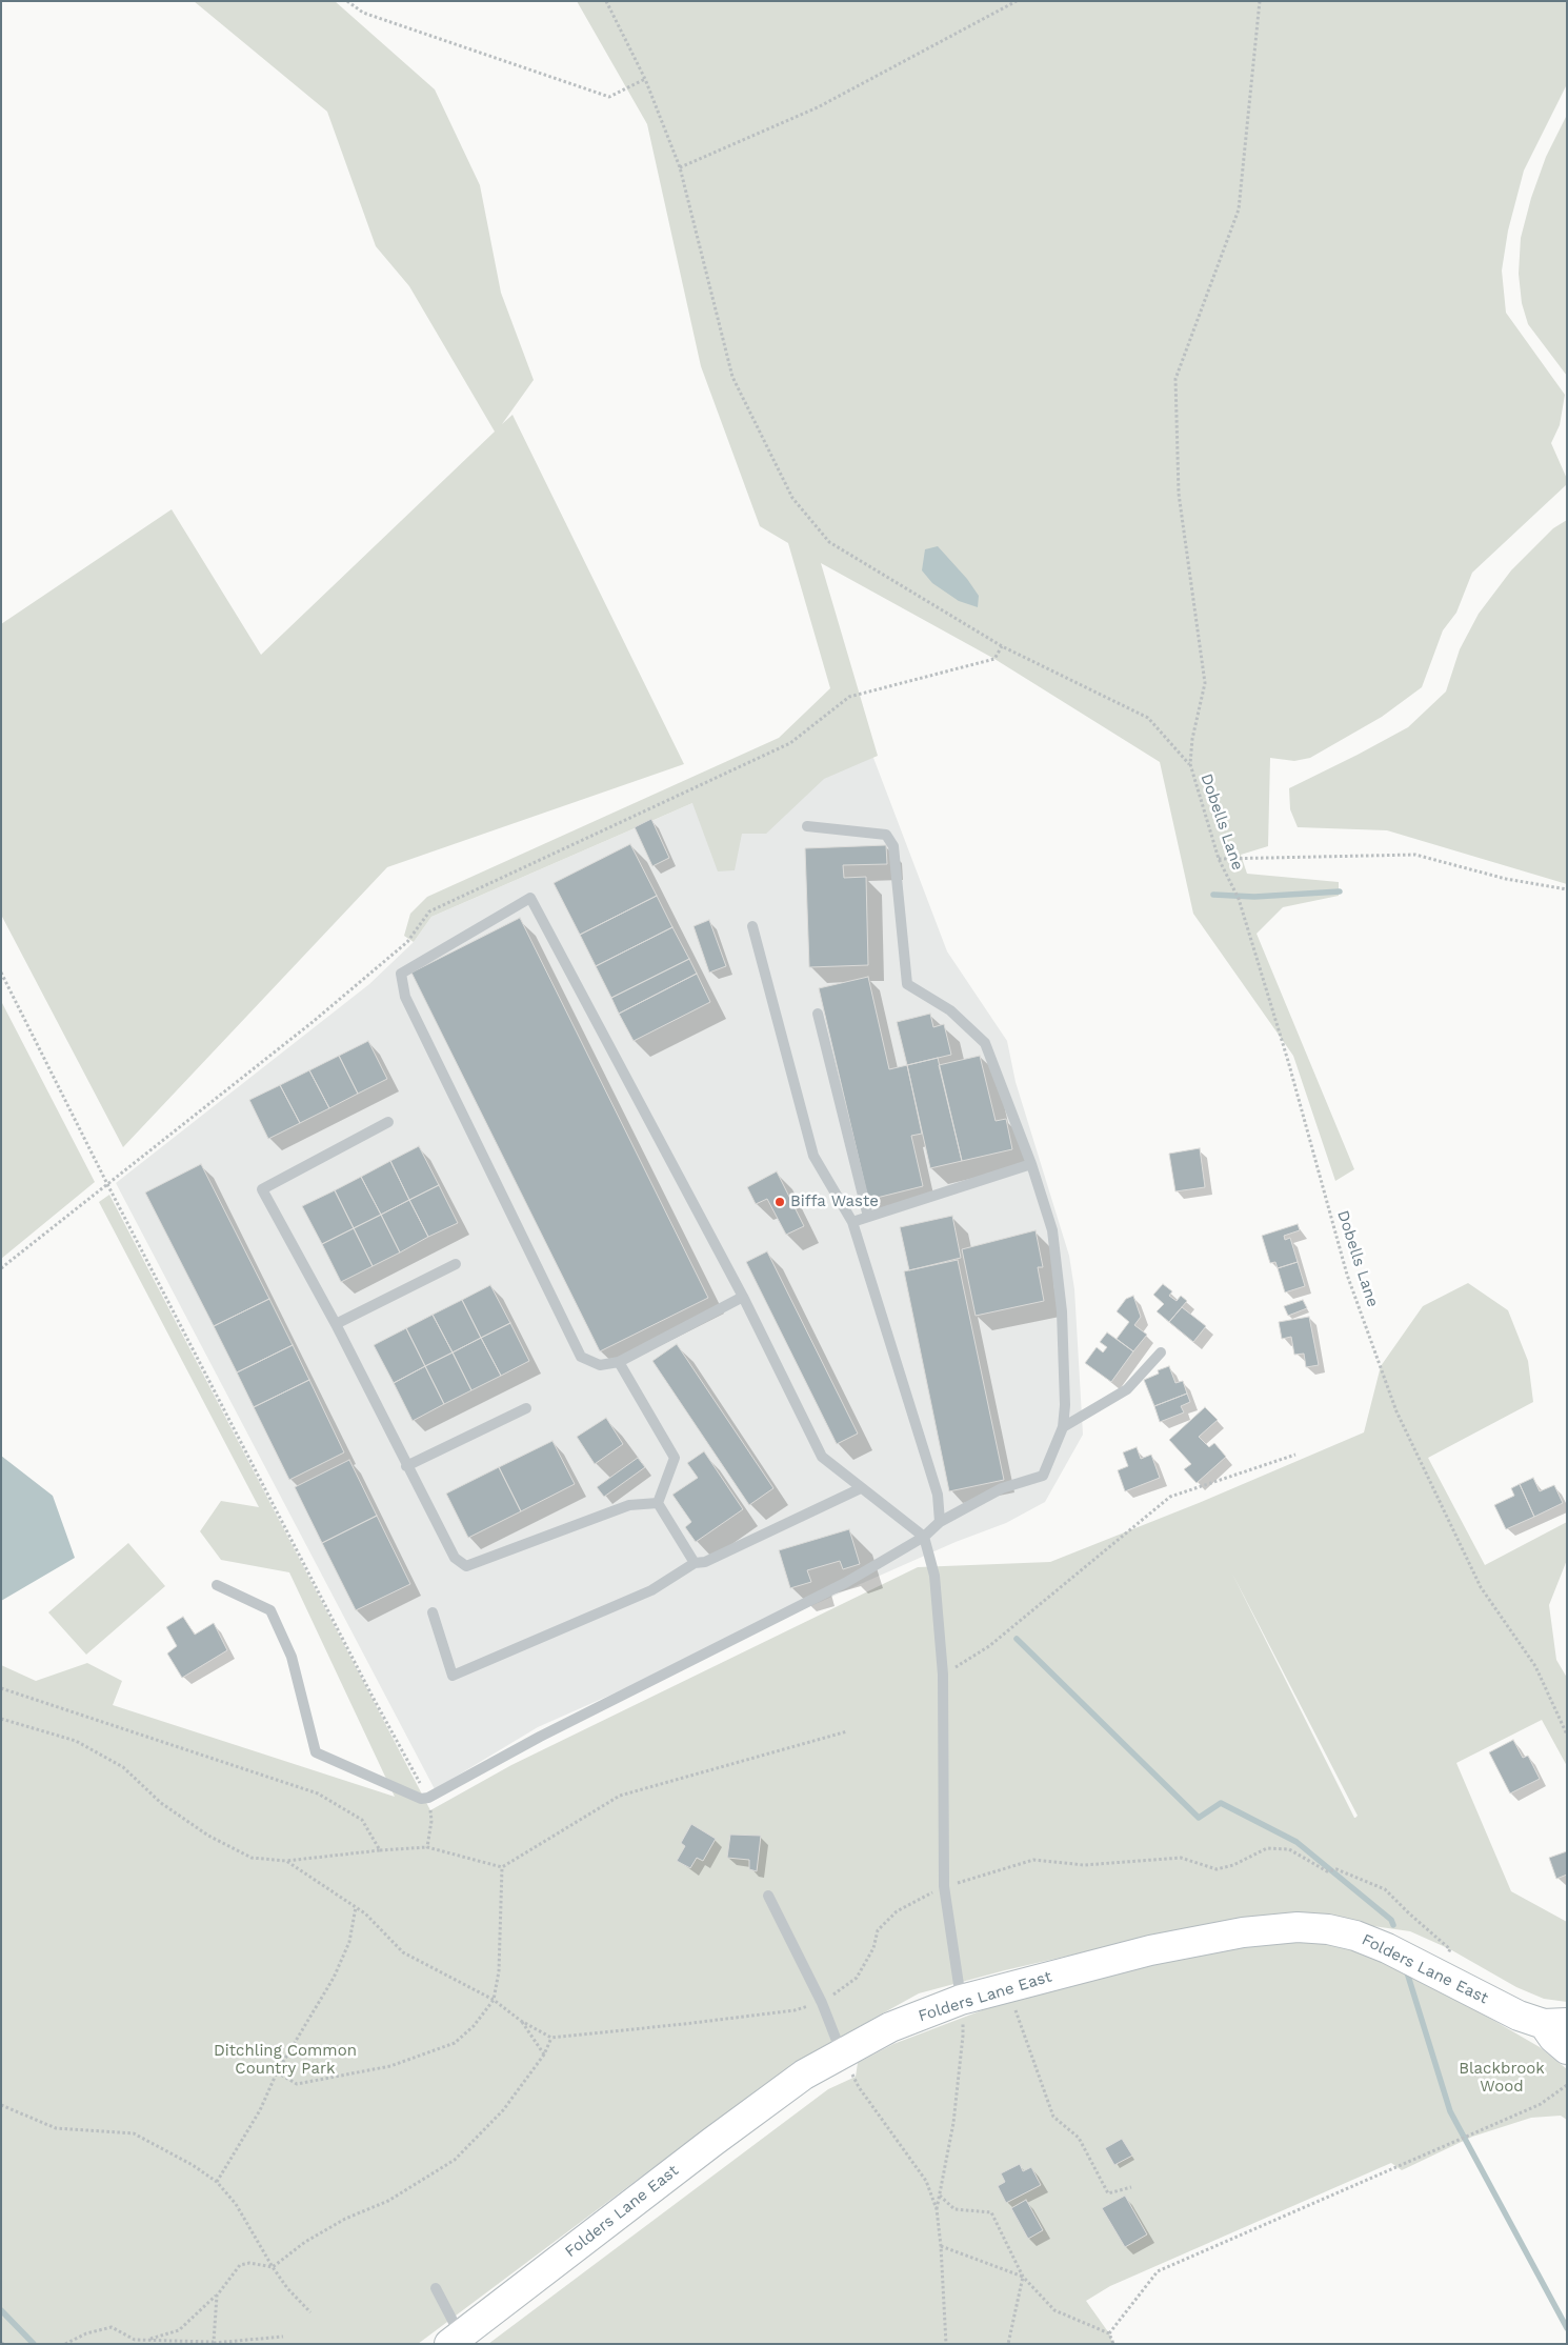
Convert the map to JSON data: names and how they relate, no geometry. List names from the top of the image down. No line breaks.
{"streets":{"street":["Folders Lane East"],"path":["Dobells Lane"]},"parks":["Ditchling Common Country Park","Blackbrook Wood"],"places":["Biffa Waste"]}
